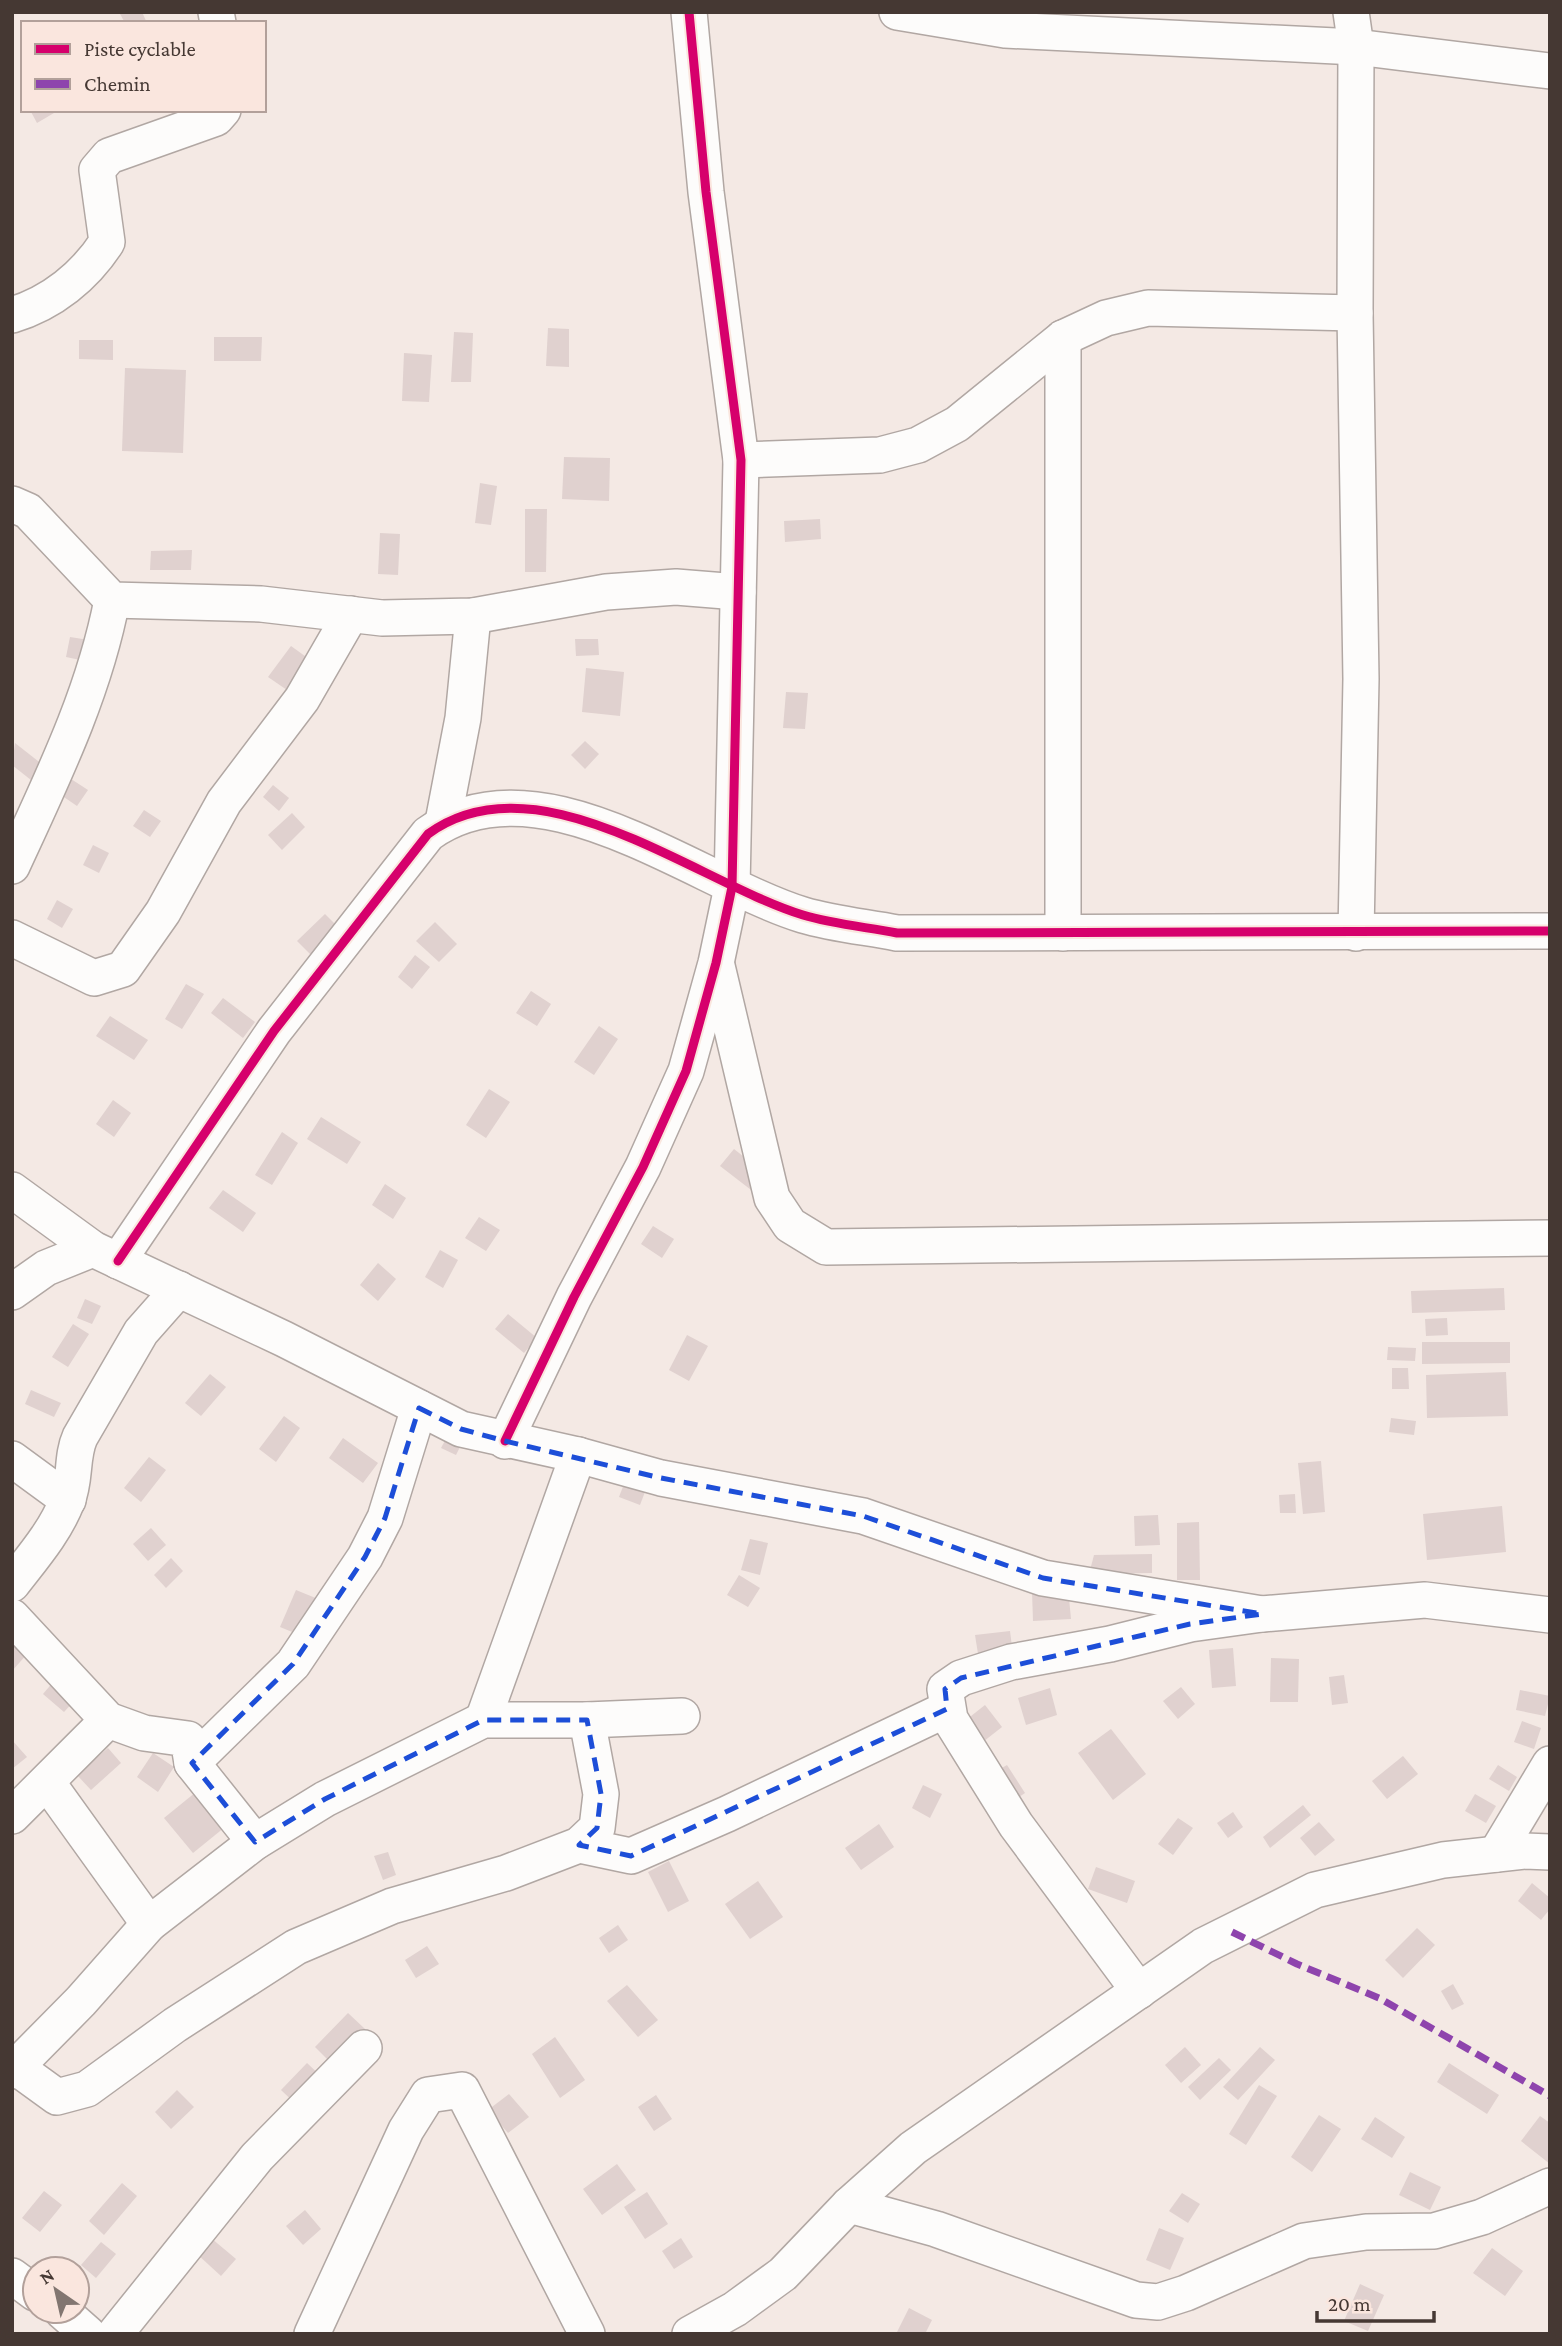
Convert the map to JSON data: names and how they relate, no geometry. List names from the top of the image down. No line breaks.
{"legend":["Piste cyclable","Chemin"],"scale_bar":"20 m","north":"top left"}
